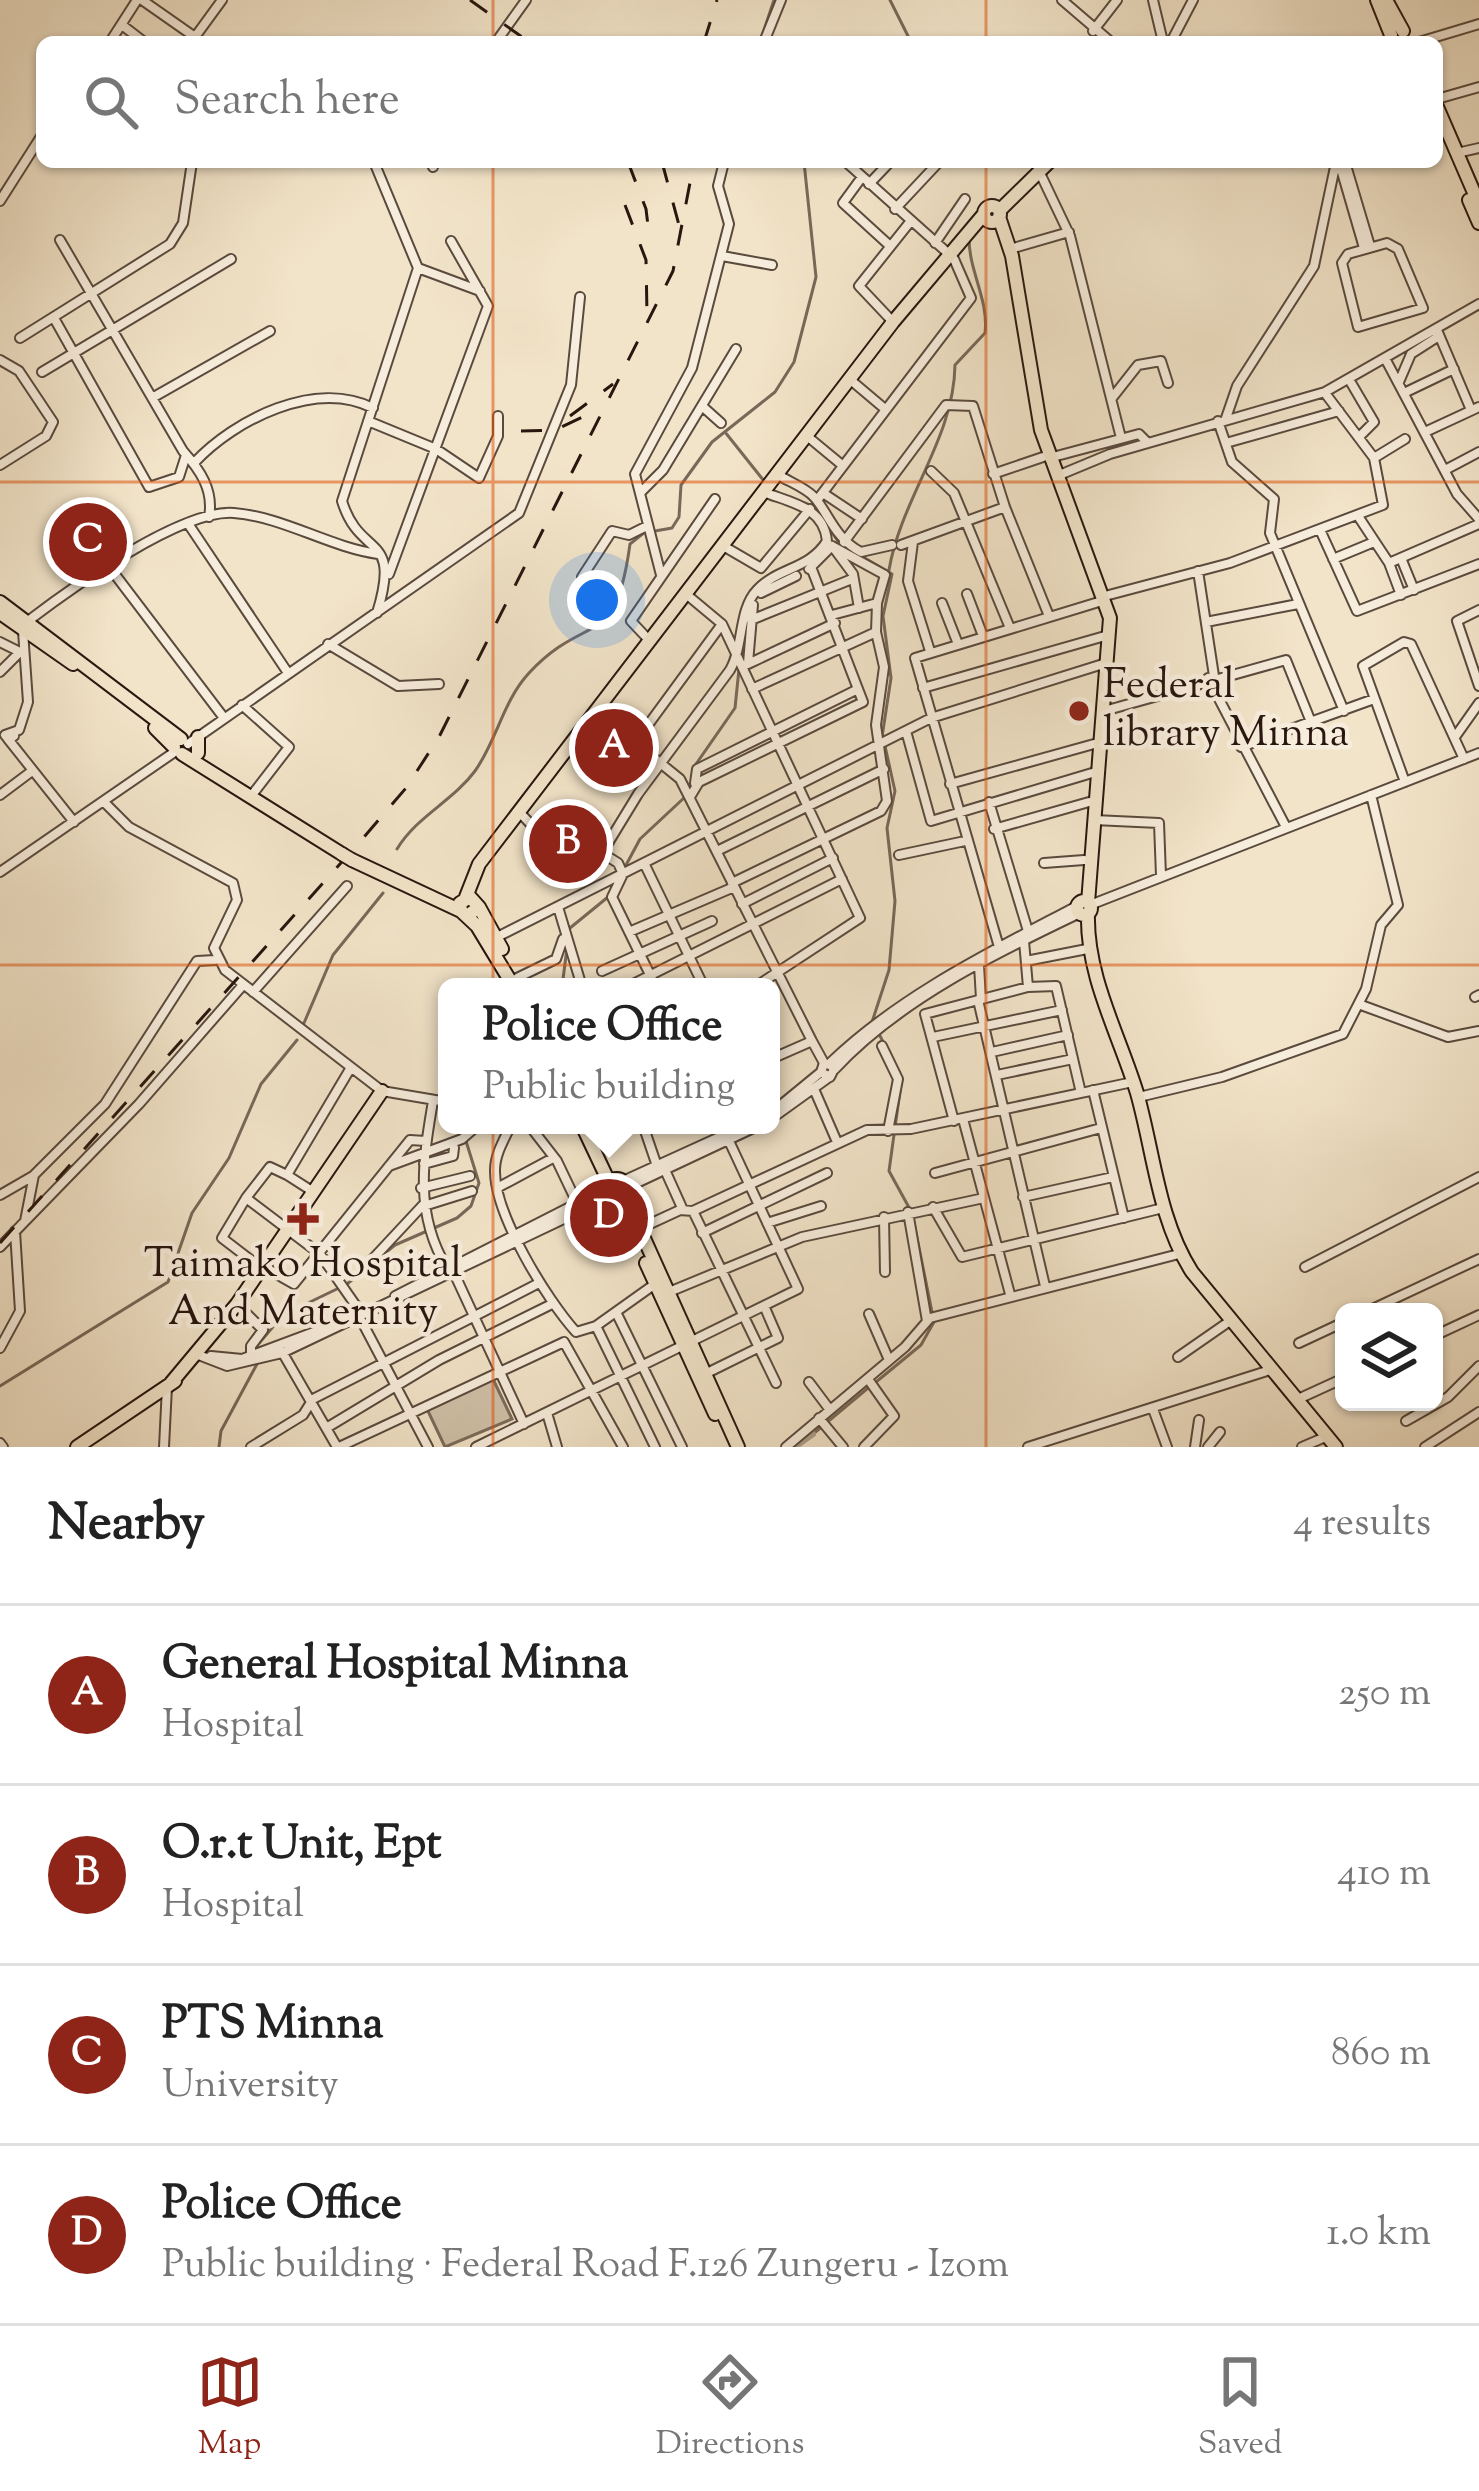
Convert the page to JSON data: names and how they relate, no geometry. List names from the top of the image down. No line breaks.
{"places":{"other":["Federal library Minna"],"health":["Taimako Hospital And Maternity"]},"page":{"search":"Search here","pins":["C","A","B","D"],"popup":["Police Office","Public building"],"heading":["Nearby","4 results"],"list":[{"mark":"A","name":"General Hospital Minna","note":"Hospital","value":"250 m"},{"mark":"B","name":"O.r.t Unit, Ept","note":"Hospital","value":"410 m"},{"mark":"C","name":"PTS Minna","note":"University","value":"860 m"},{"mark":"D","name":"Police Office","note":"Public building · Federal Road F.126 Zungeru - Izom","value":"1.0 km"}],"nav":["Map","Directions","Saved"]}}
